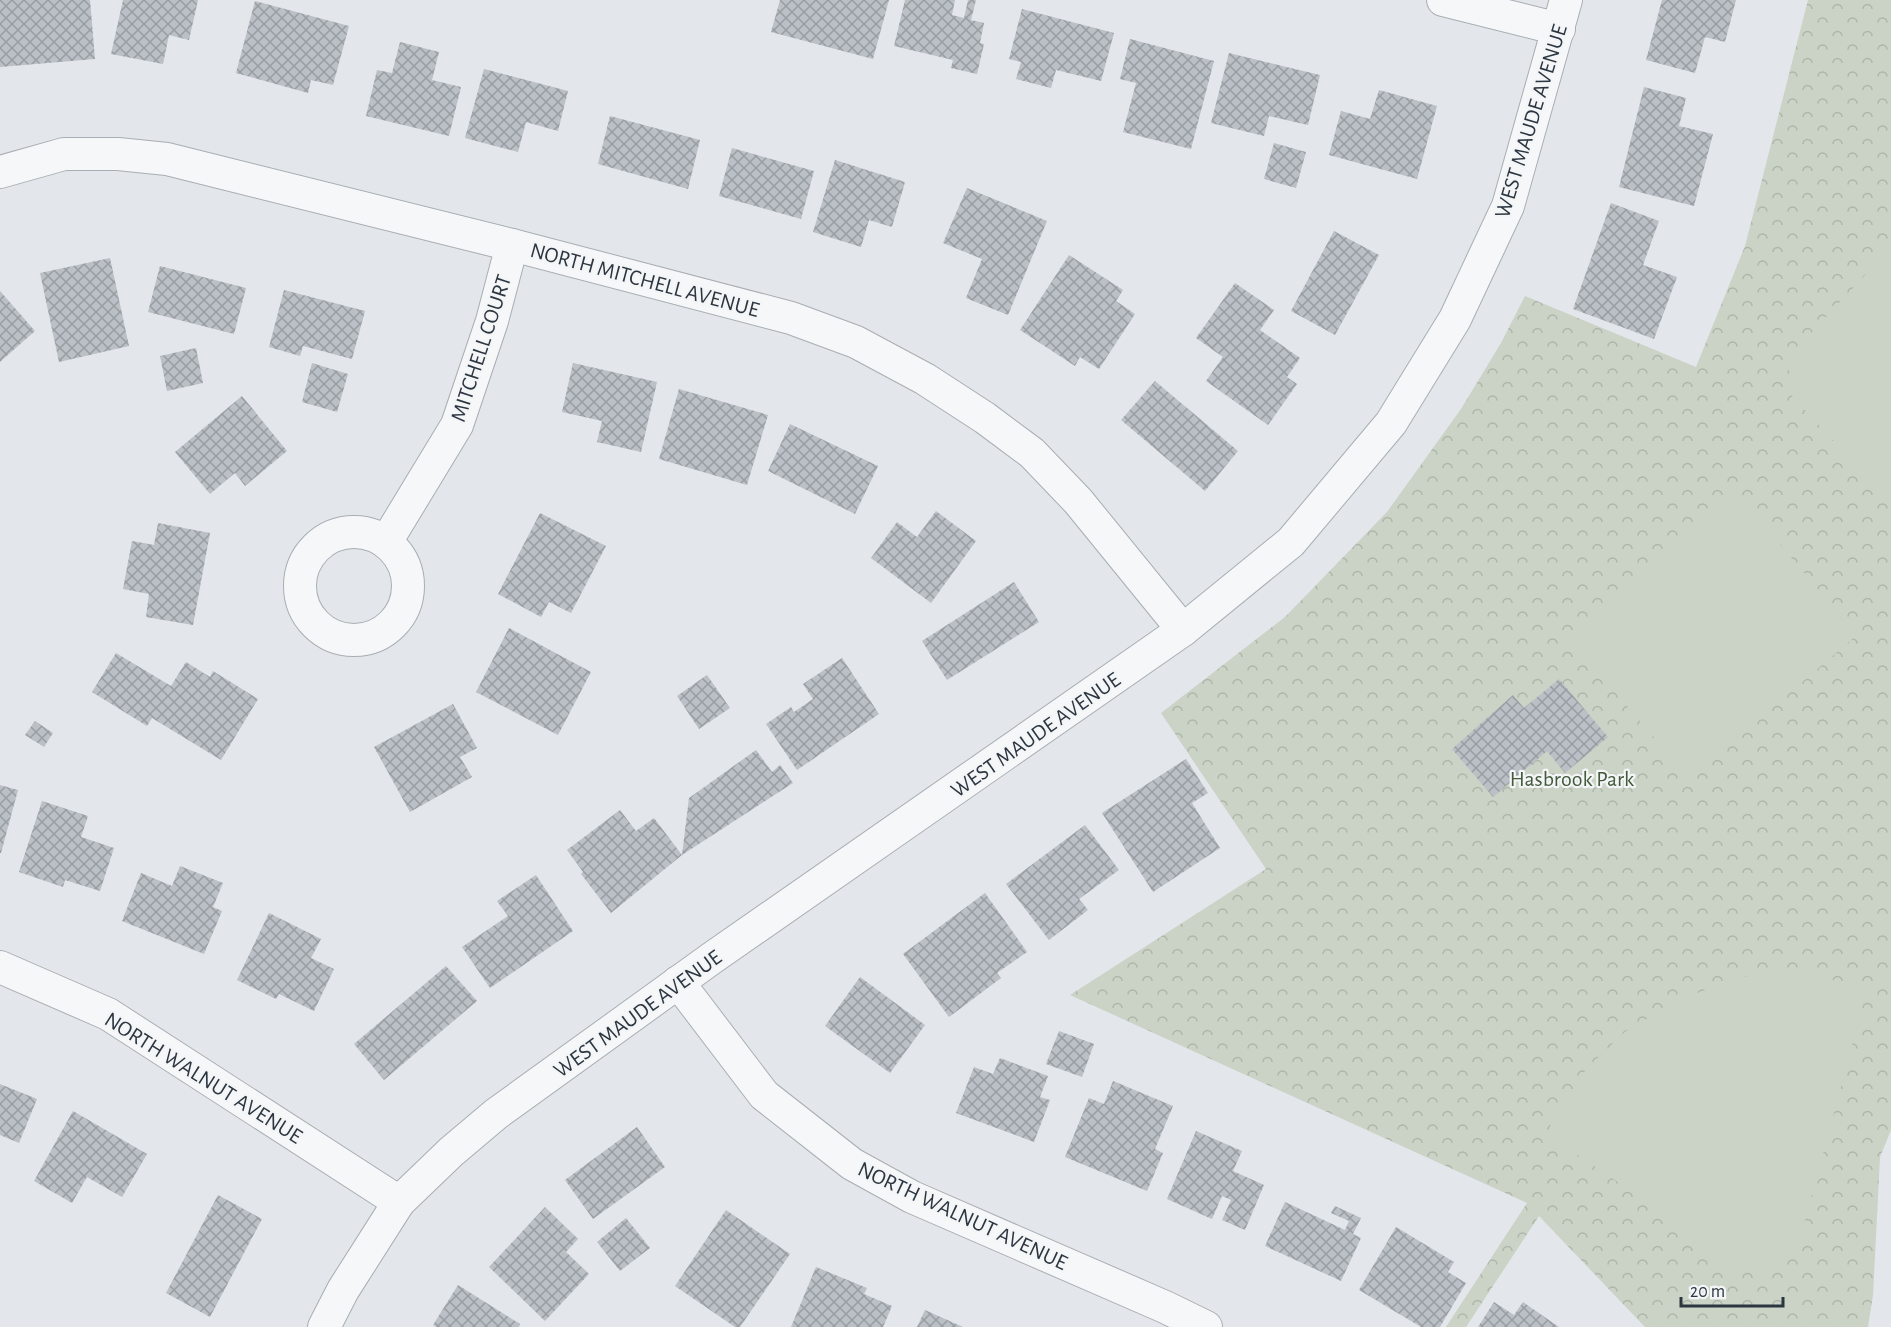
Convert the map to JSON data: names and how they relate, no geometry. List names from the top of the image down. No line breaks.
{"streets":{"street":["WEST MAUDE AVENUE","NORTH MITCHELL AVENUE","MITCHELL COURT","NORTH WALNUT AVENUE"]},"crossings":[["WEST MAUDE AVENUE","NORTH MITCHELL AVENUE"],["WEST MAUDE AVENUE","NORTH WALNUT AVENUE"],["NORTH MITCHELL AVENUE","MITCHELL COURT"]],"parks":["Hasbrook Park"],"scale_bar":"20 m"}
